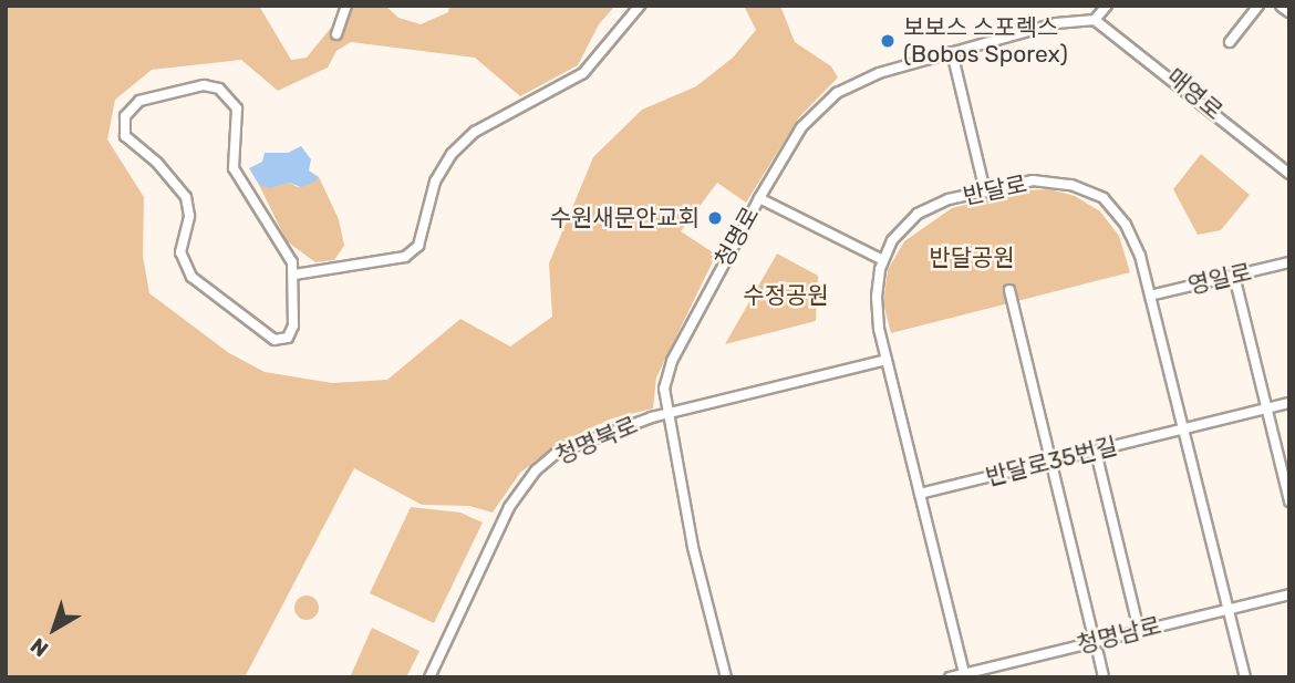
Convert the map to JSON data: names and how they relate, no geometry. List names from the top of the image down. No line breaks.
{"streets":{"street":["매영로","반달로","청명로","영일로","청명북로","반달로35번길","청명남로"]},"crossings":[["매영로","청명로"],["반달로","영일로"],["반달로","청명북로"],["반달로","반달로35번길"],["반달로","청명남로"],["청명로","청명북로"]],"parks":["반달공원","수정공원"],"places":["보보스 스포렉스 (Bobos Sporex)","수원새문안교회"],"north":"bottom left"}
